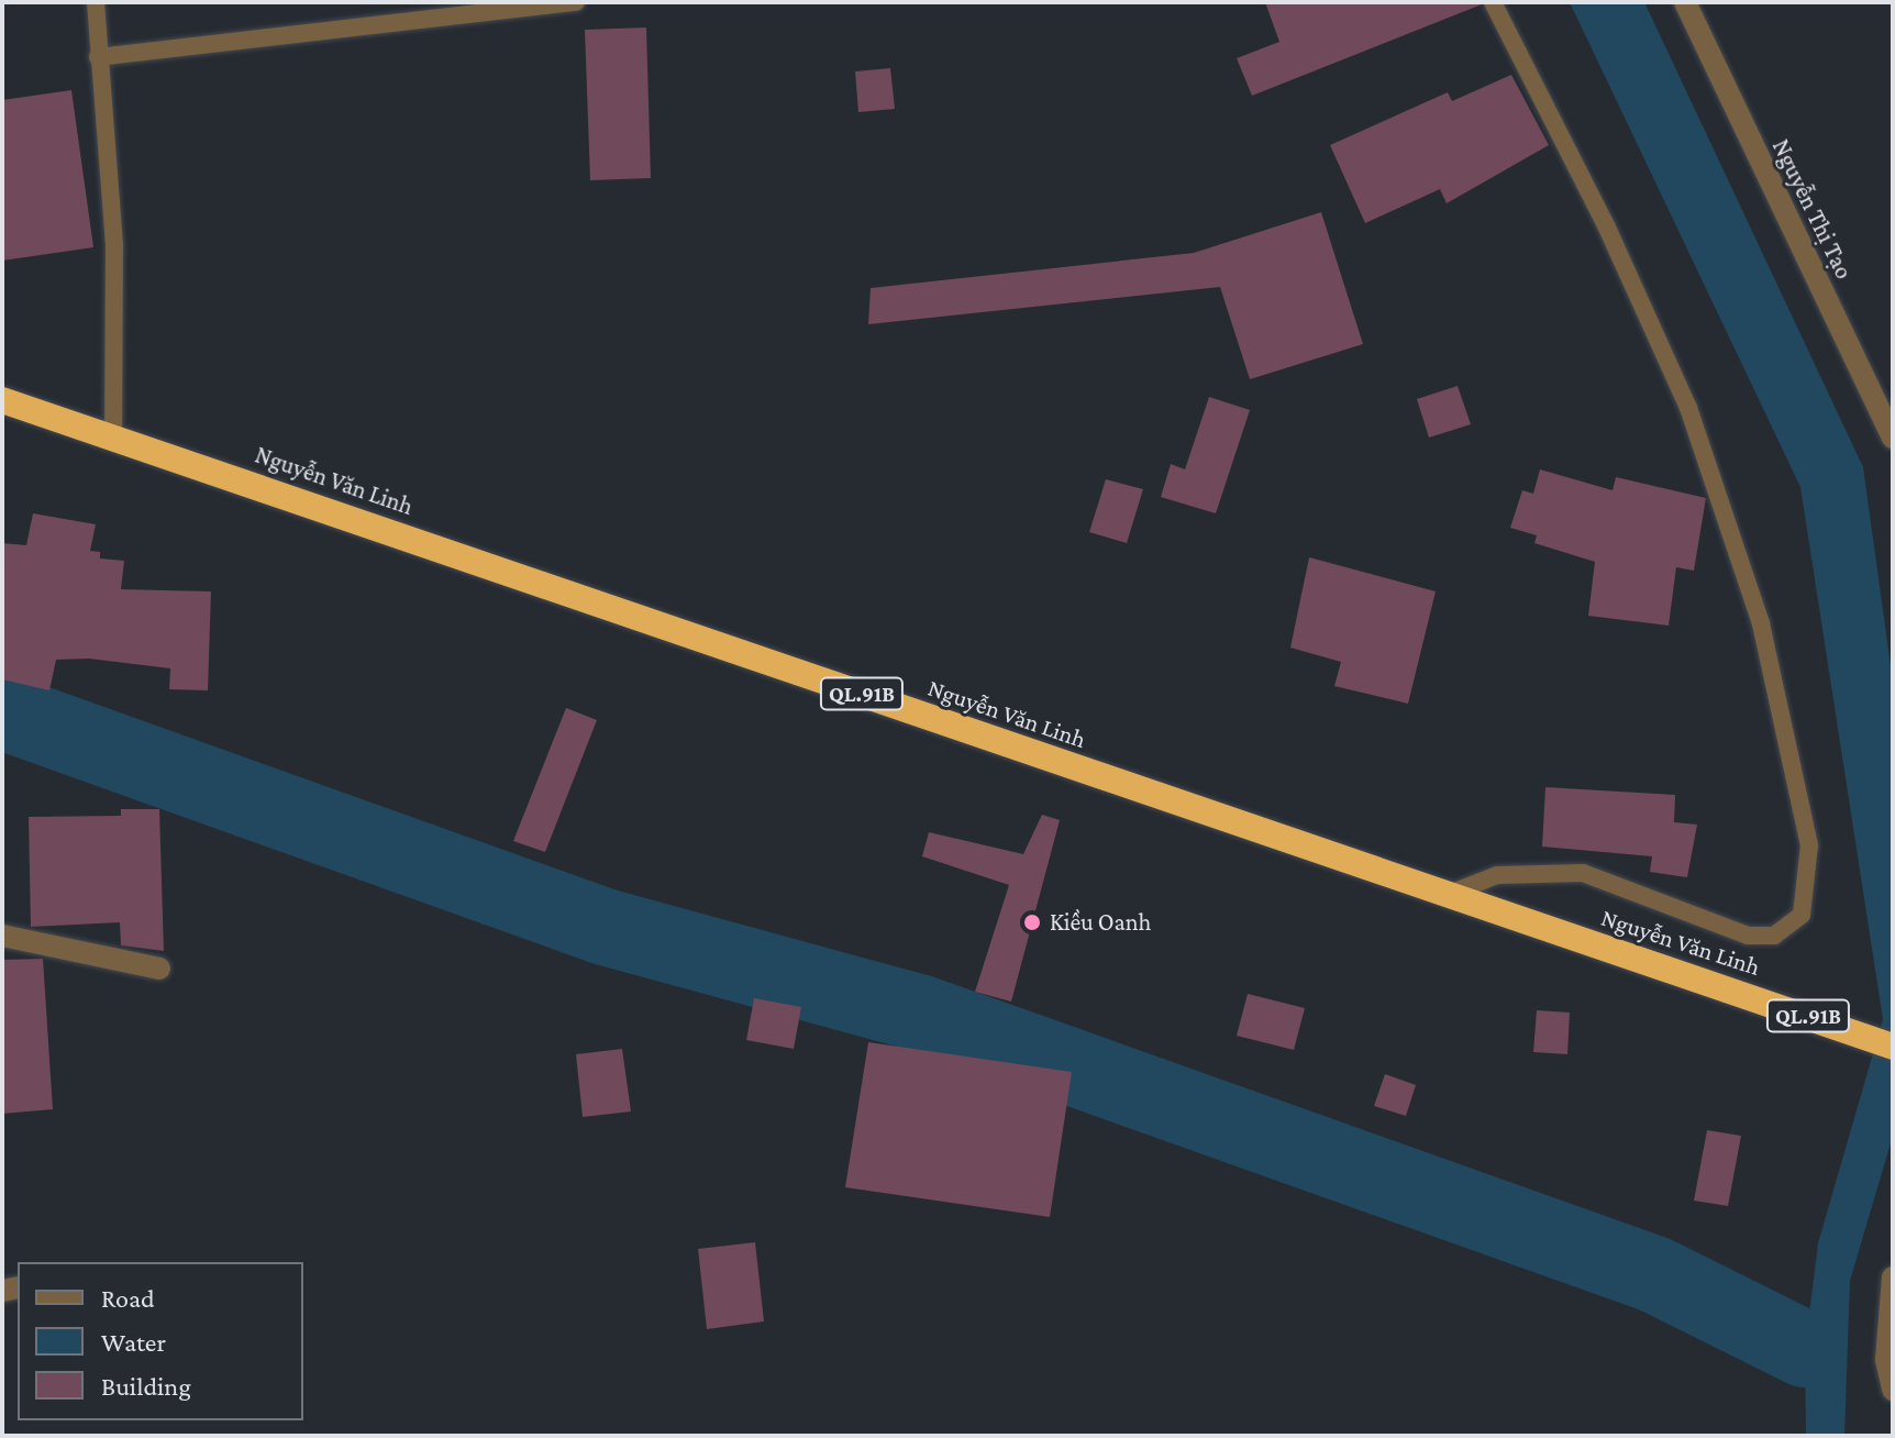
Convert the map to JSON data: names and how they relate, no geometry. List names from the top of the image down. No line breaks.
{"streets":{"highway":["Nguyễn Văn Linh","QL.91B"],"street":["Nguyễn Thị Tạo"]},"places":["Kiều Oanh"],"legend":["Road","Water","Building"]}
